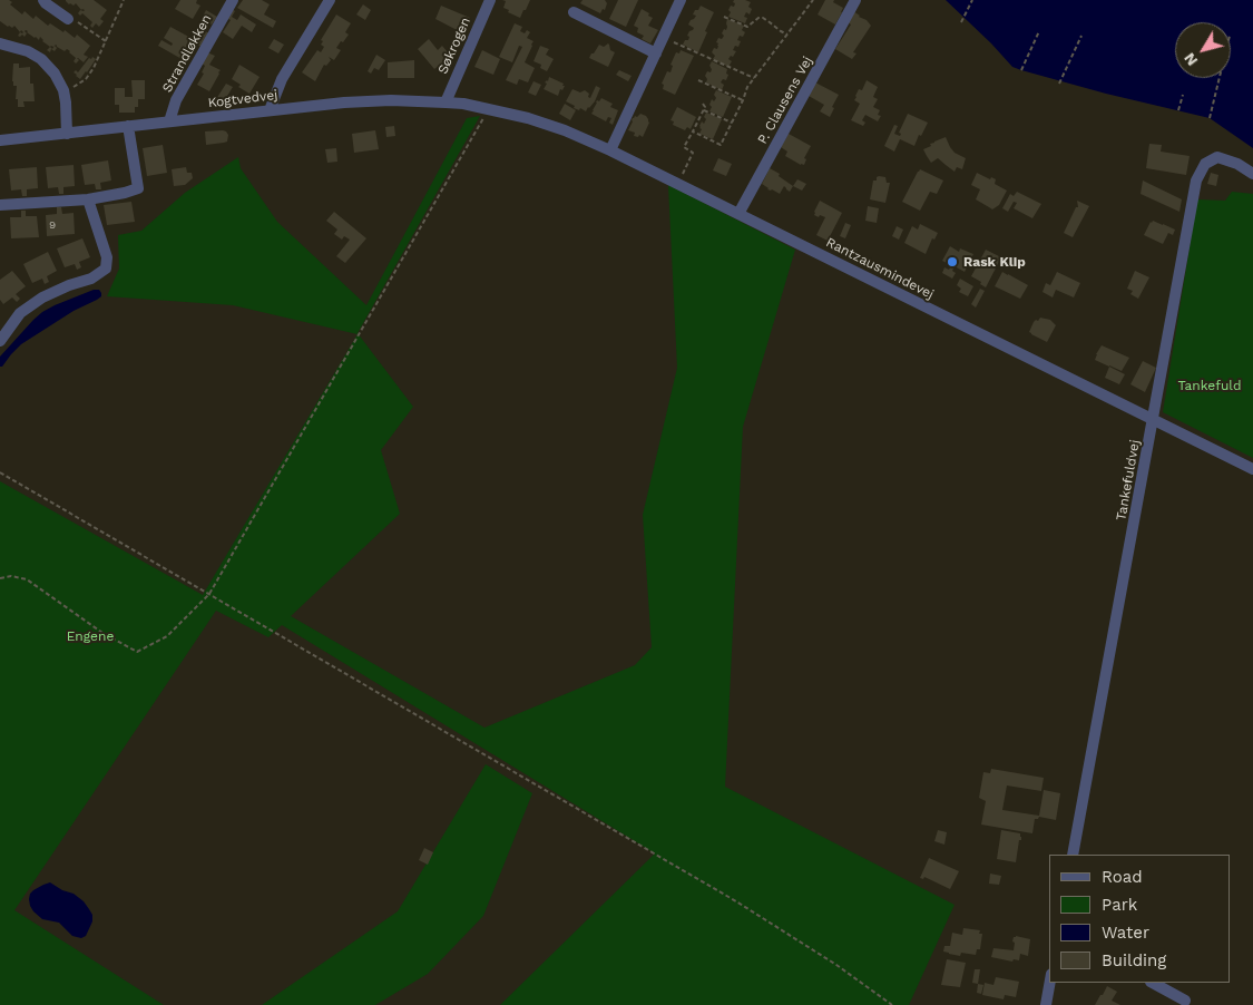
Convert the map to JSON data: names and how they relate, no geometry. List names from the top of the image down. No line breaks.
{"streets":{"street":["Søkrogen","Strandløkken","Kogtvedvej","P. Clausens Vej","Rantzausmindevej","Tankefuldvej"]},"crossings":[["Søkrogen","Kogtvedvej"],["Strandløkken","Kogtvedvej"],["Kogtvedvej","Rantzausmindevej"],["P. Clausens Vej","Rantzausmindevej"],["Rantzausmindevej","Tankefuldvej"]],"parks":["Tankefuld","Engene"],"places":["Rask Klip"],"house_numbers":["9"],"legend":["Road","Park","Water","Building"],"north":"bottom left"}
